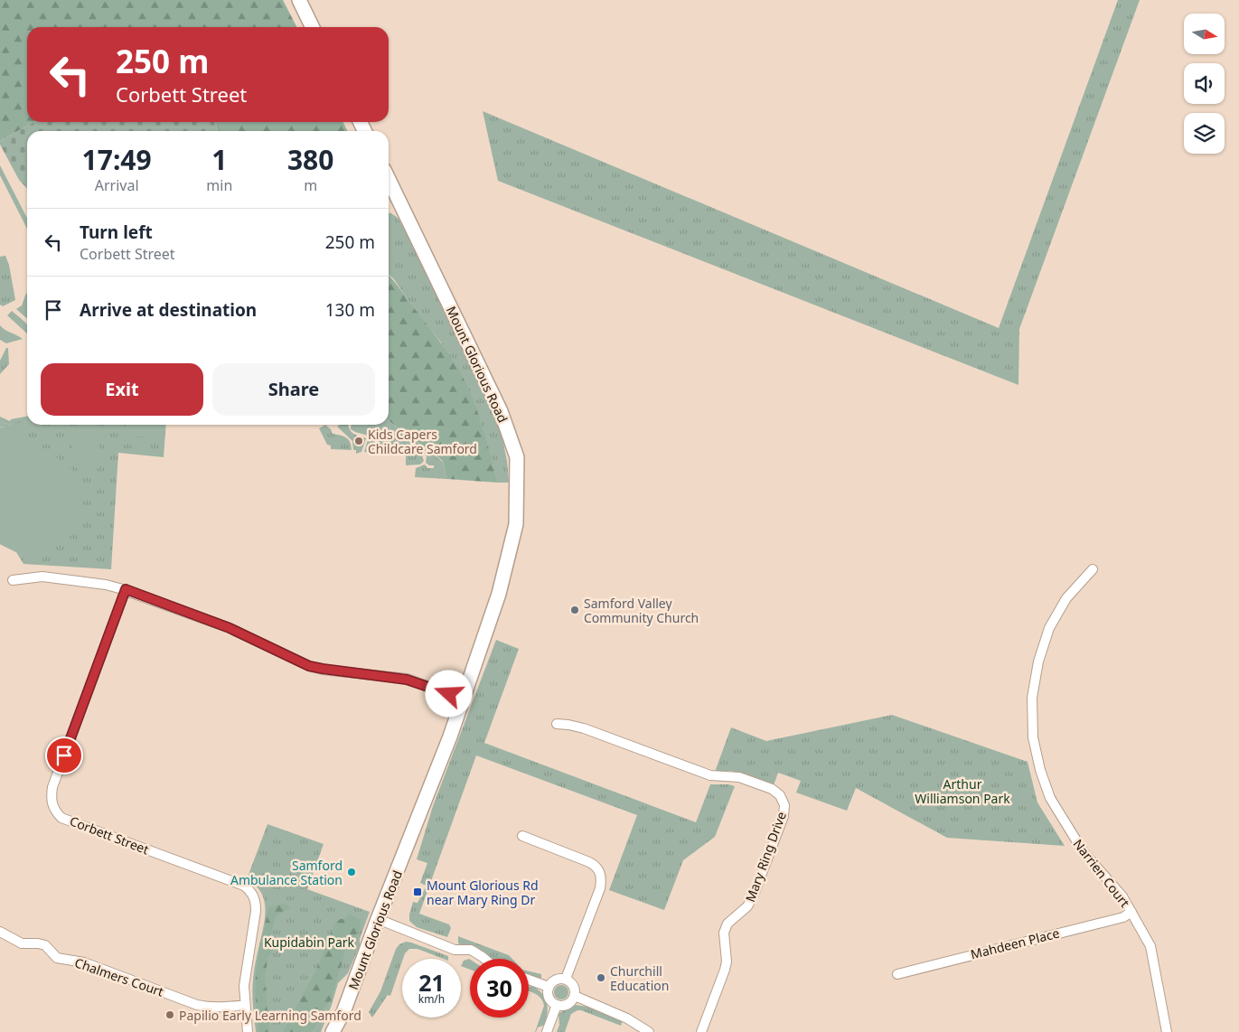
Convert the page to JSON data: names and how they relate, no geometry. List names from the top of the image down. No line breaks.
{"streets":{"main road":["Mount Glorious Road"],"street":["Corbett Street","Mary Ring Drive","Narrien Court","Mahdeen Place","Chalmers Court"]},"crossings":[["Corbett Street","Chalmers Court"],["Narrien Court","Mahdeen Place"]],"parks":["Arthur Williamson Park","Kupidabin Park"],"places":{"other":["Kids Capers Childcare Samford","Samford Valley Community Church","Samford Ambulance Station","Churchill Education","Papilio Early Learning Samford"],"transit":["Mount Glorious Rd near Mary Ring Dr"]},"north":"right","page":{"turn":["250 m","Corbett Street"],"eta":["17:49","Arrival","1","min","380","m"],"list":[{"name":"Turn left","note":"Corbett Street","value":"250 m"},{"name":"Arrive at destination","value":"130 m"}],"buttons":["Exit","Share"],"speed":"21 km/h","limit":"30"}}
